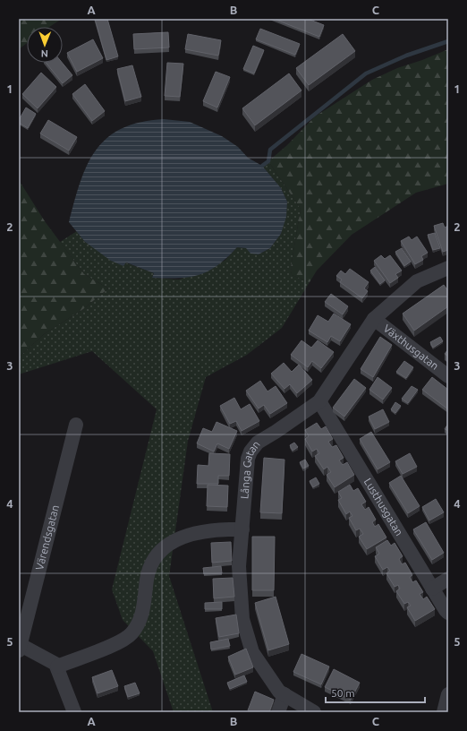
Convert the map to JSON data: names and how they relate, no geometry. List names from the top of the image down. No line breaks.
{"streets":{"street":["Växthusgatan","Långa Gatan","Lusthusgatan","Värendsgatan"]},"crossings":[["Växthusgatan","Långa Gatan"],["Långa Gatan","Lusthusgatan"]],"scale_bar":"50 m","north":"bottom","grid":{"columns":["A","B","C"],"rows":["1","2","3","4","5"]}}
